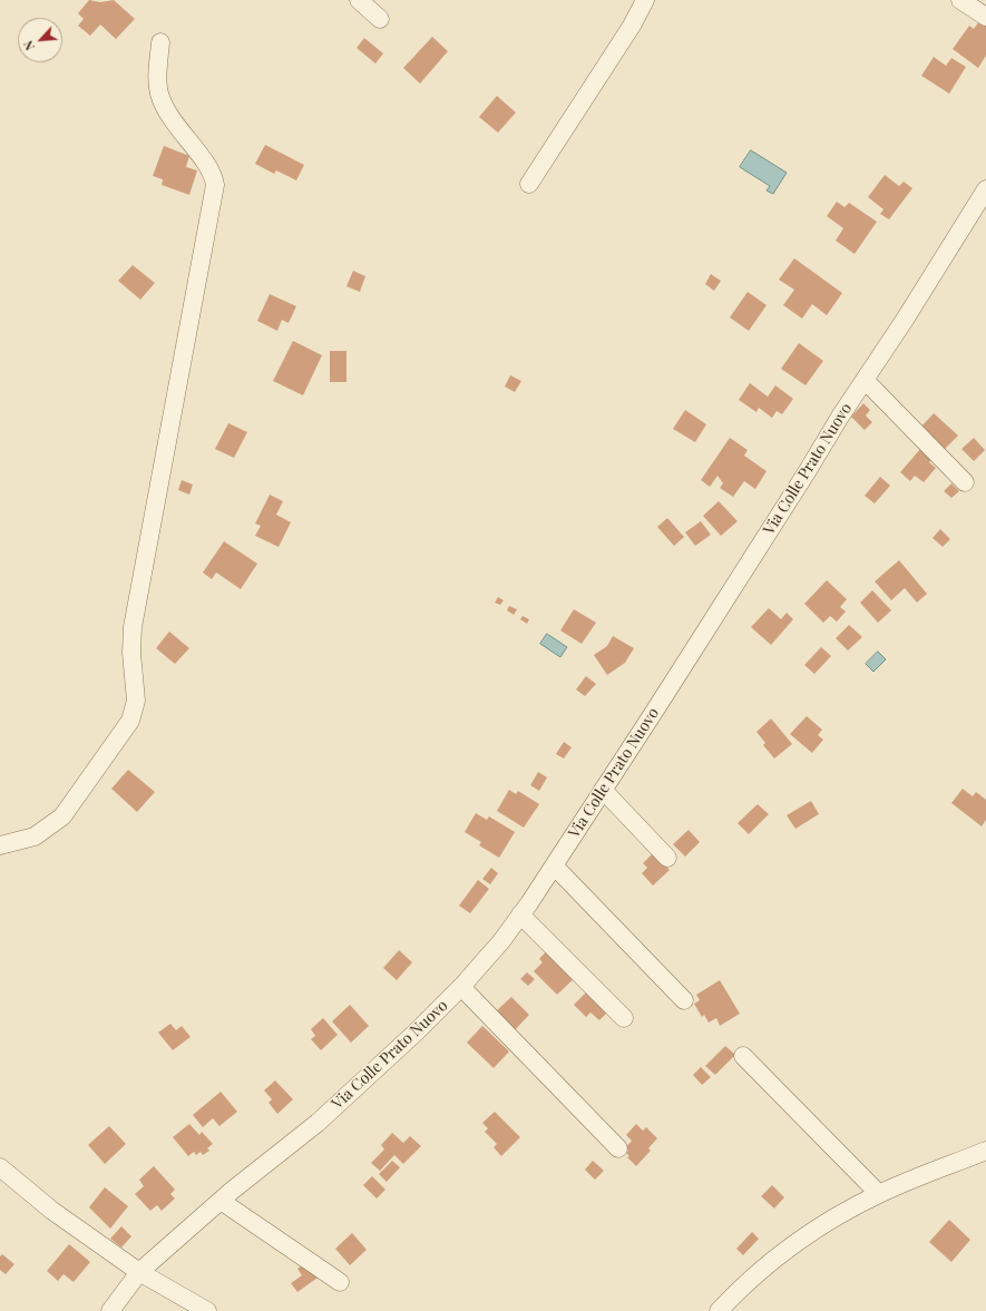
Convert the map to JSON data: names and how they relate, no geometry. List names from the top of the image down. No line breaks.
{"streets":{"street":["Via Colle Prato Nuovo"]},"north":"bottom left"}
